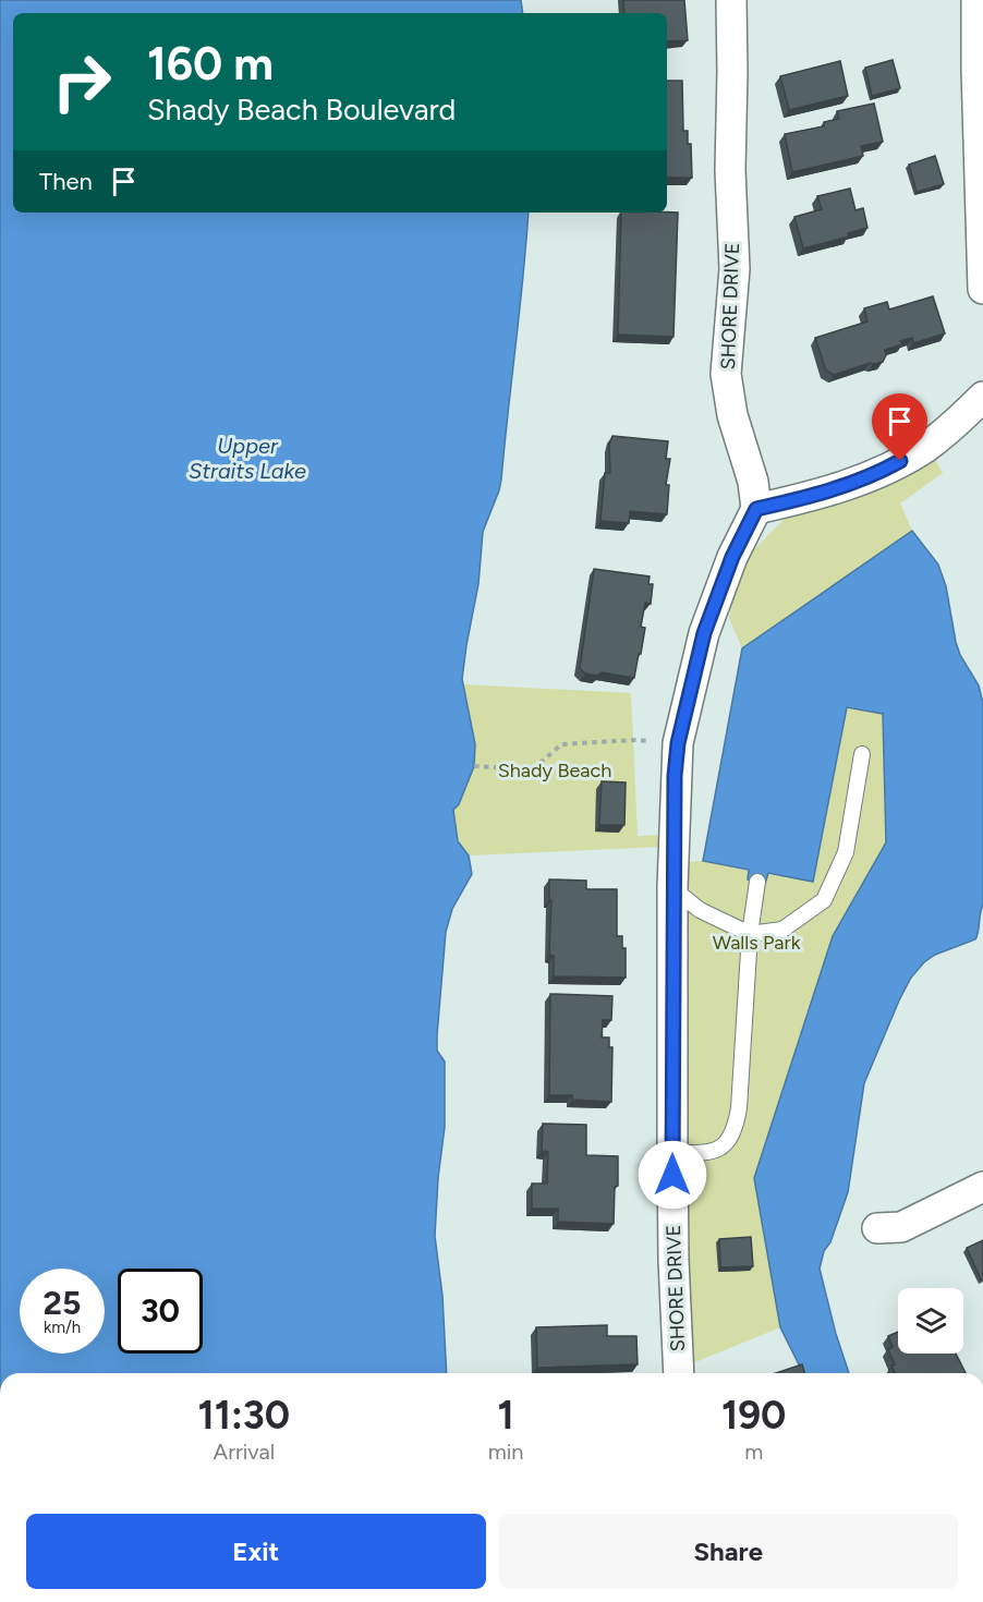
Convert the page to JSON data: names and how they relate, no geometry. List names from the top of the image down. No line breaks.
{"streets":{"street":["SHORE DRIVE"]},"water":["Upper Straits Lake"],"parks":["Shady Beach","Walls Park"],"page":{"turn":["160 m","Shady Beach Boulevard"],"then":"Then","speed":"25 km/h","limit":"30","eta":["11:30","Arrival","1","min","190","m"],"buttons":["Exit","Share"]}}
